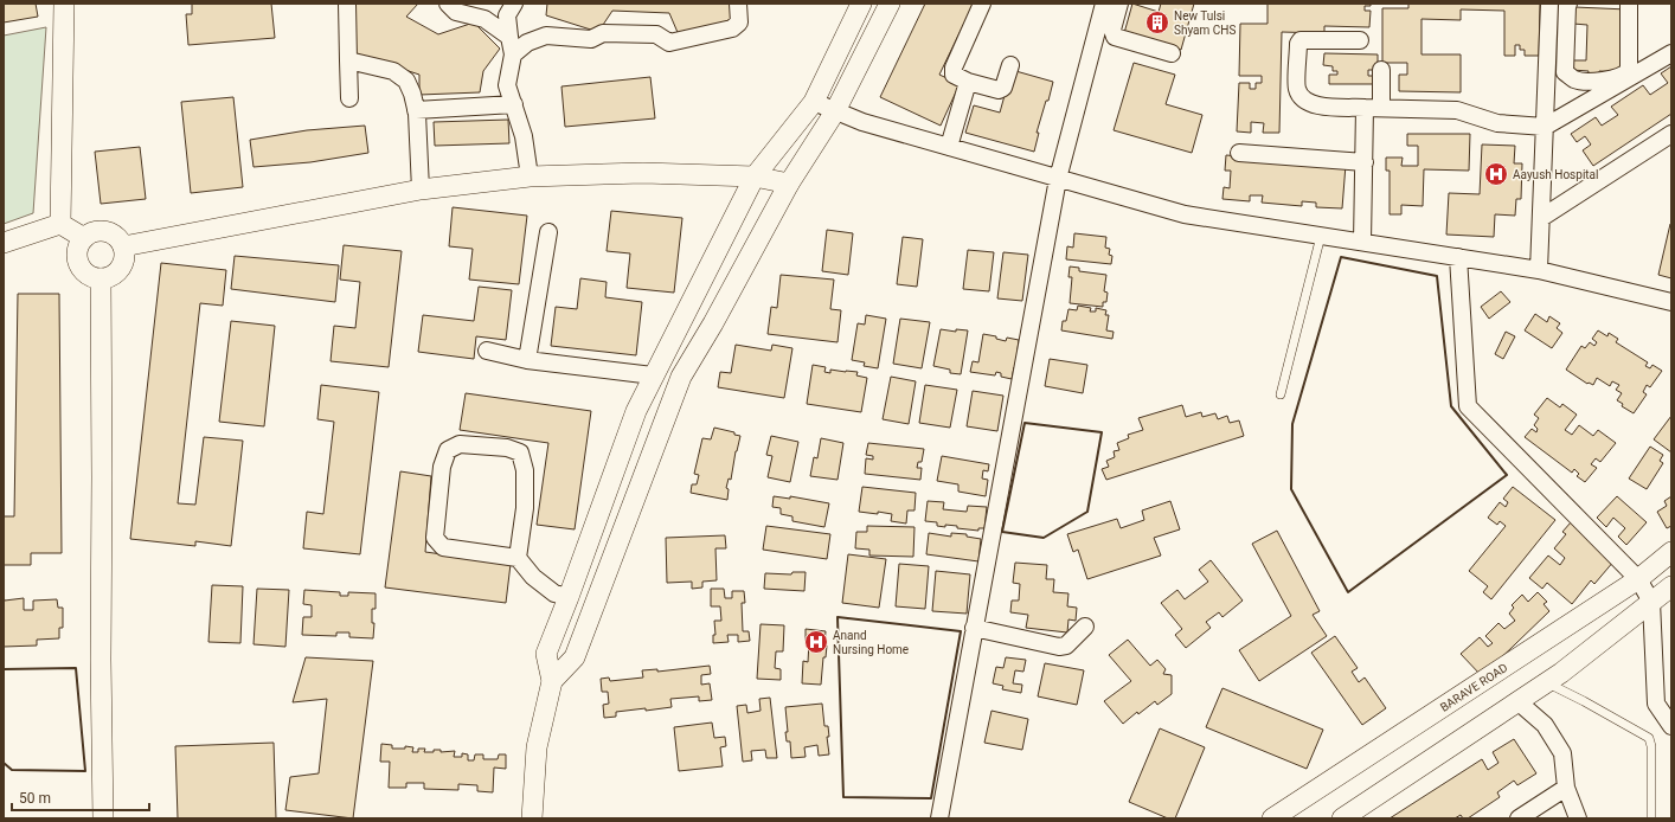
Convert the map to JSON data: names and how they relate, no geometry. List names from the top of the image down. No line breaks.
{"streets":{"street":["BARAVE ROAD"]},"places":{"building":["New Tulsi Shyam CHS"],"hospital":["Aayush Hospital","Anand Nursing Home"]},"scale_bar":"50 m"}
